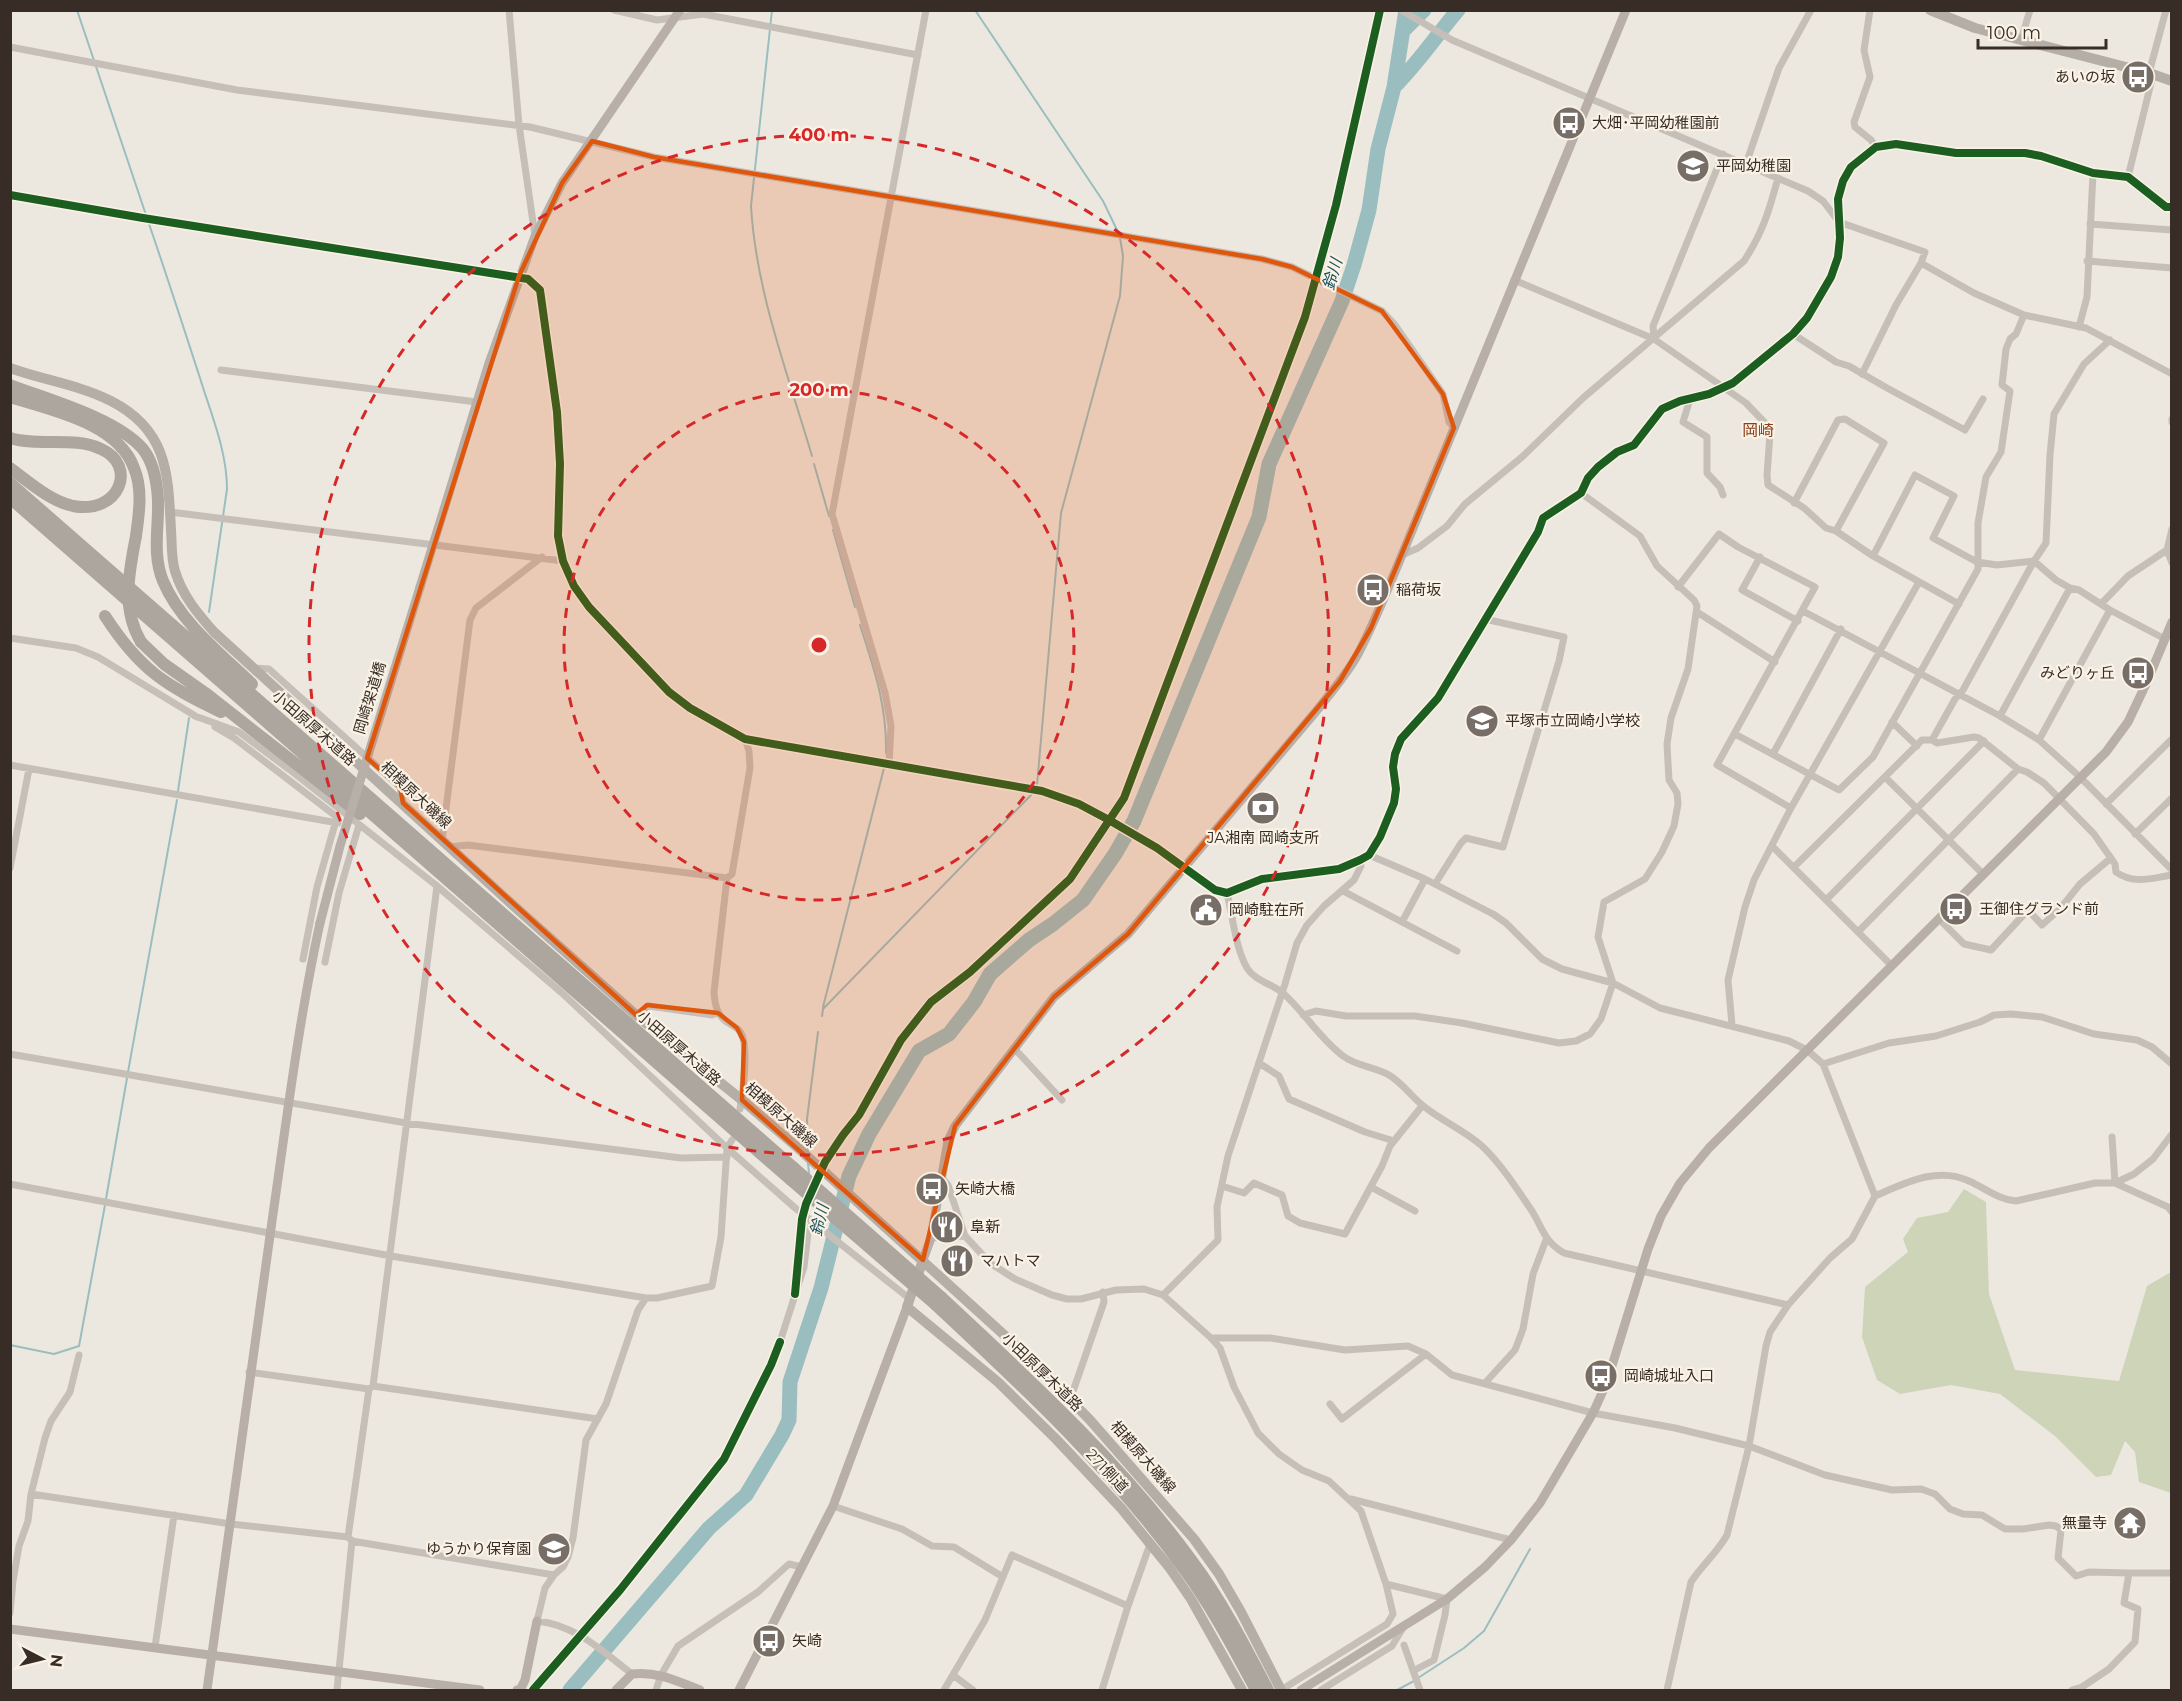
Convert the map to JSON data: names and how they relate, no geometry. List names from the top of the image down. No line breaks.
{"streets":{"highway":["小田原厚木道路"],"main road":["相模原大磯線","271側道"],"street":["岡崎架道橋"]},"districts":["岡崎"],"water":["鈴川"],"places":{"bus stop":["あいの坂","大畑･平岡幼稚園前","稲荷坂","みどりヶ丘","王御住グランド前","矢崎大橋","岡崎城址入口","矢崎"],"school or university":["平岡幼稚園","平塚市立岡崎小学校","ゆうかり保育園"],"bank":["JA湘南 岡崎支所"],"public building":["岡崎駐在所"],"restaurant":["阜新","マハトマ"],"temple":["無量寺"]},"scale_bar":"100 m","north":"right","rings":["400 m","200 m"]}
